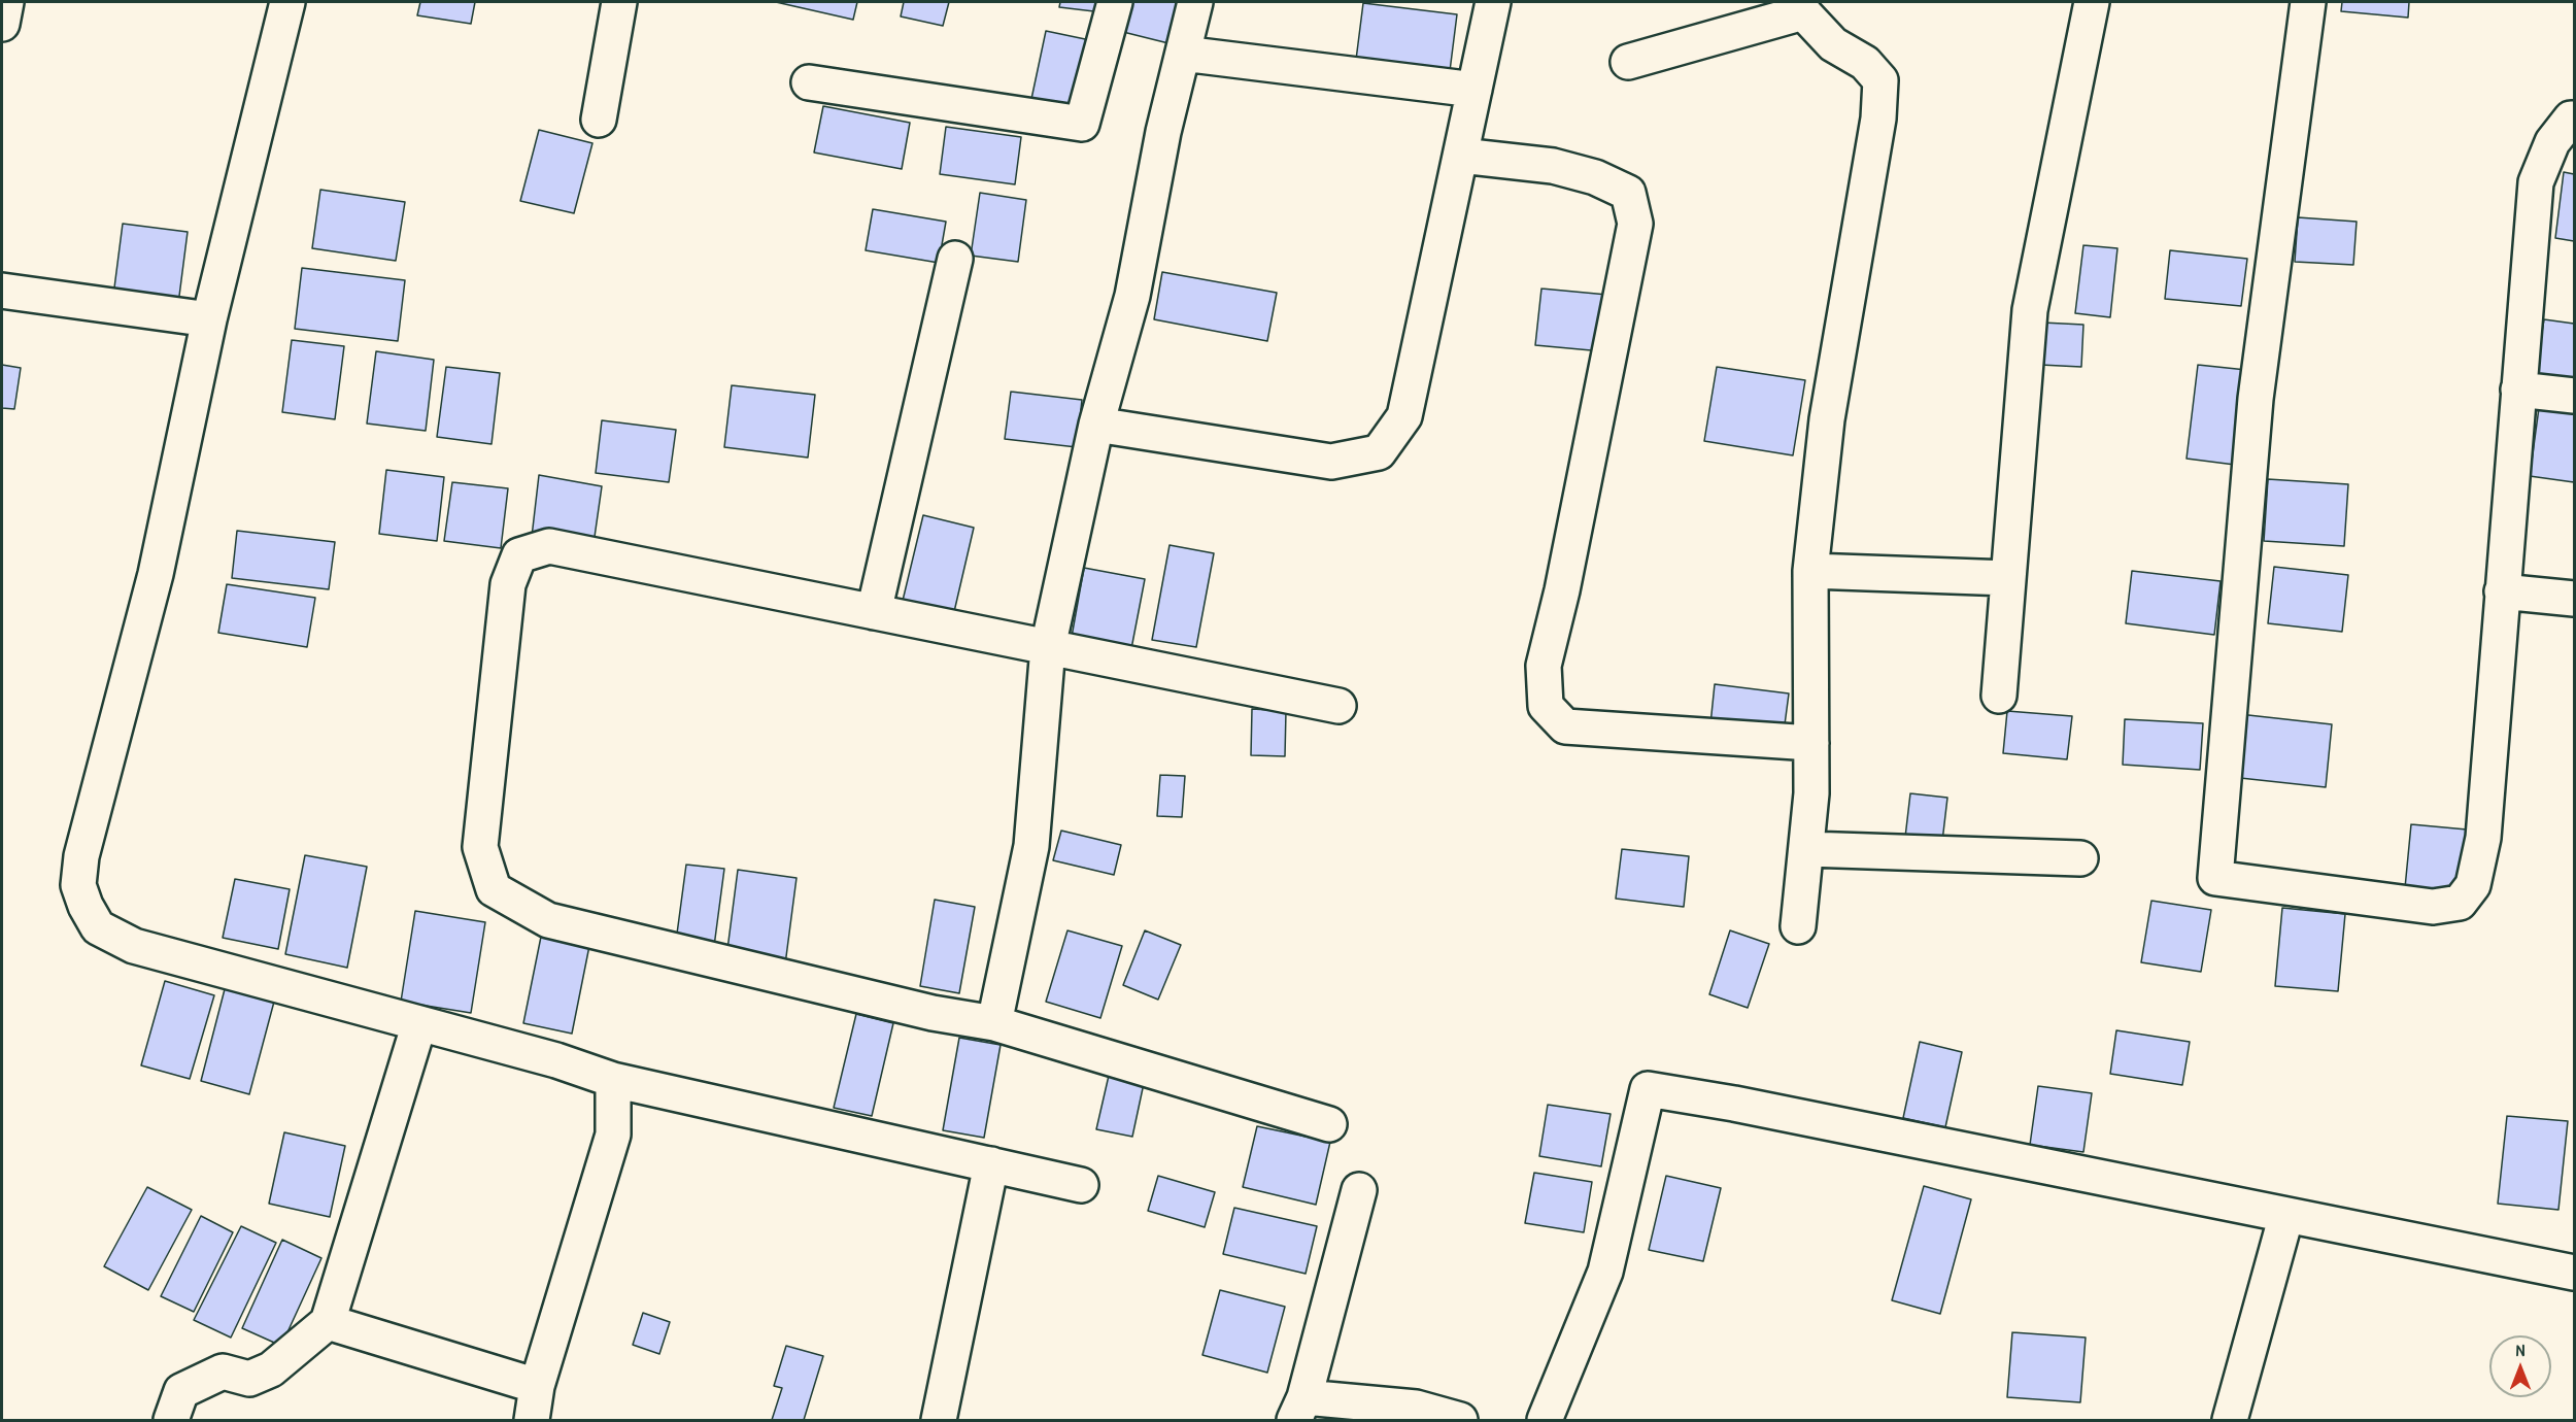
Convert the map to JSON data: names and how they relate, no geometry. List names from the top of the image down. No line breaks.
{"north":"top"}
